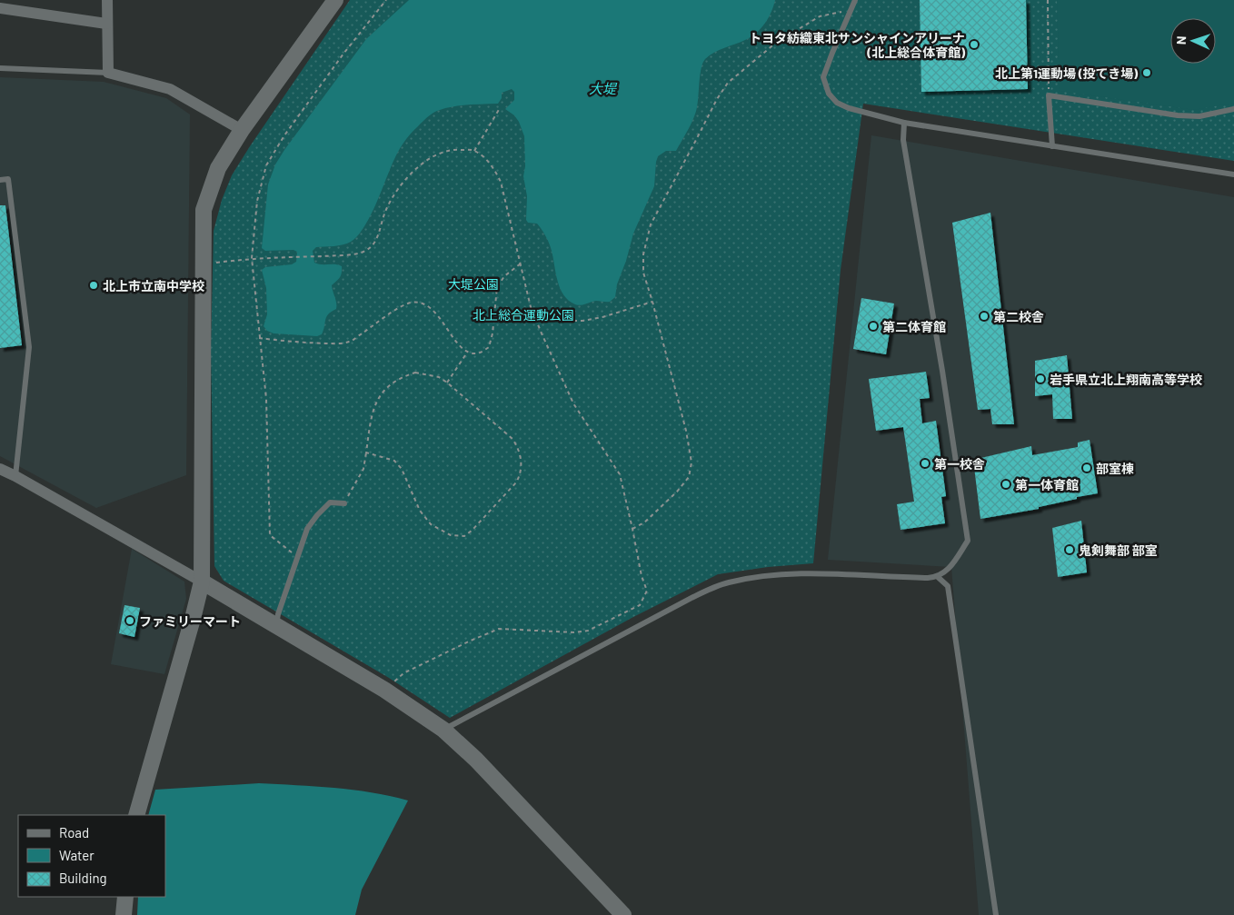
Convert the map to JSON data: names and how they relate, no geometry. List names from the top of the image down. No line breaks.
{"water":["大堤"],"parks":["大堤公園","北上総合運動公園"],"places":["トヨタ紡織東北サンシャインアリーナ (北上総合体育館)","北上第1運動場 (投てき場)","北上市立南中学校","第二校舎","第二体育館","岩手県立北上翔南高等学校","第一校舎","部室棟","第一体育館","鬼剣舞部 部室","ファミリーマート"],"legend":["Road","Water","Building"],"north":"left"}
